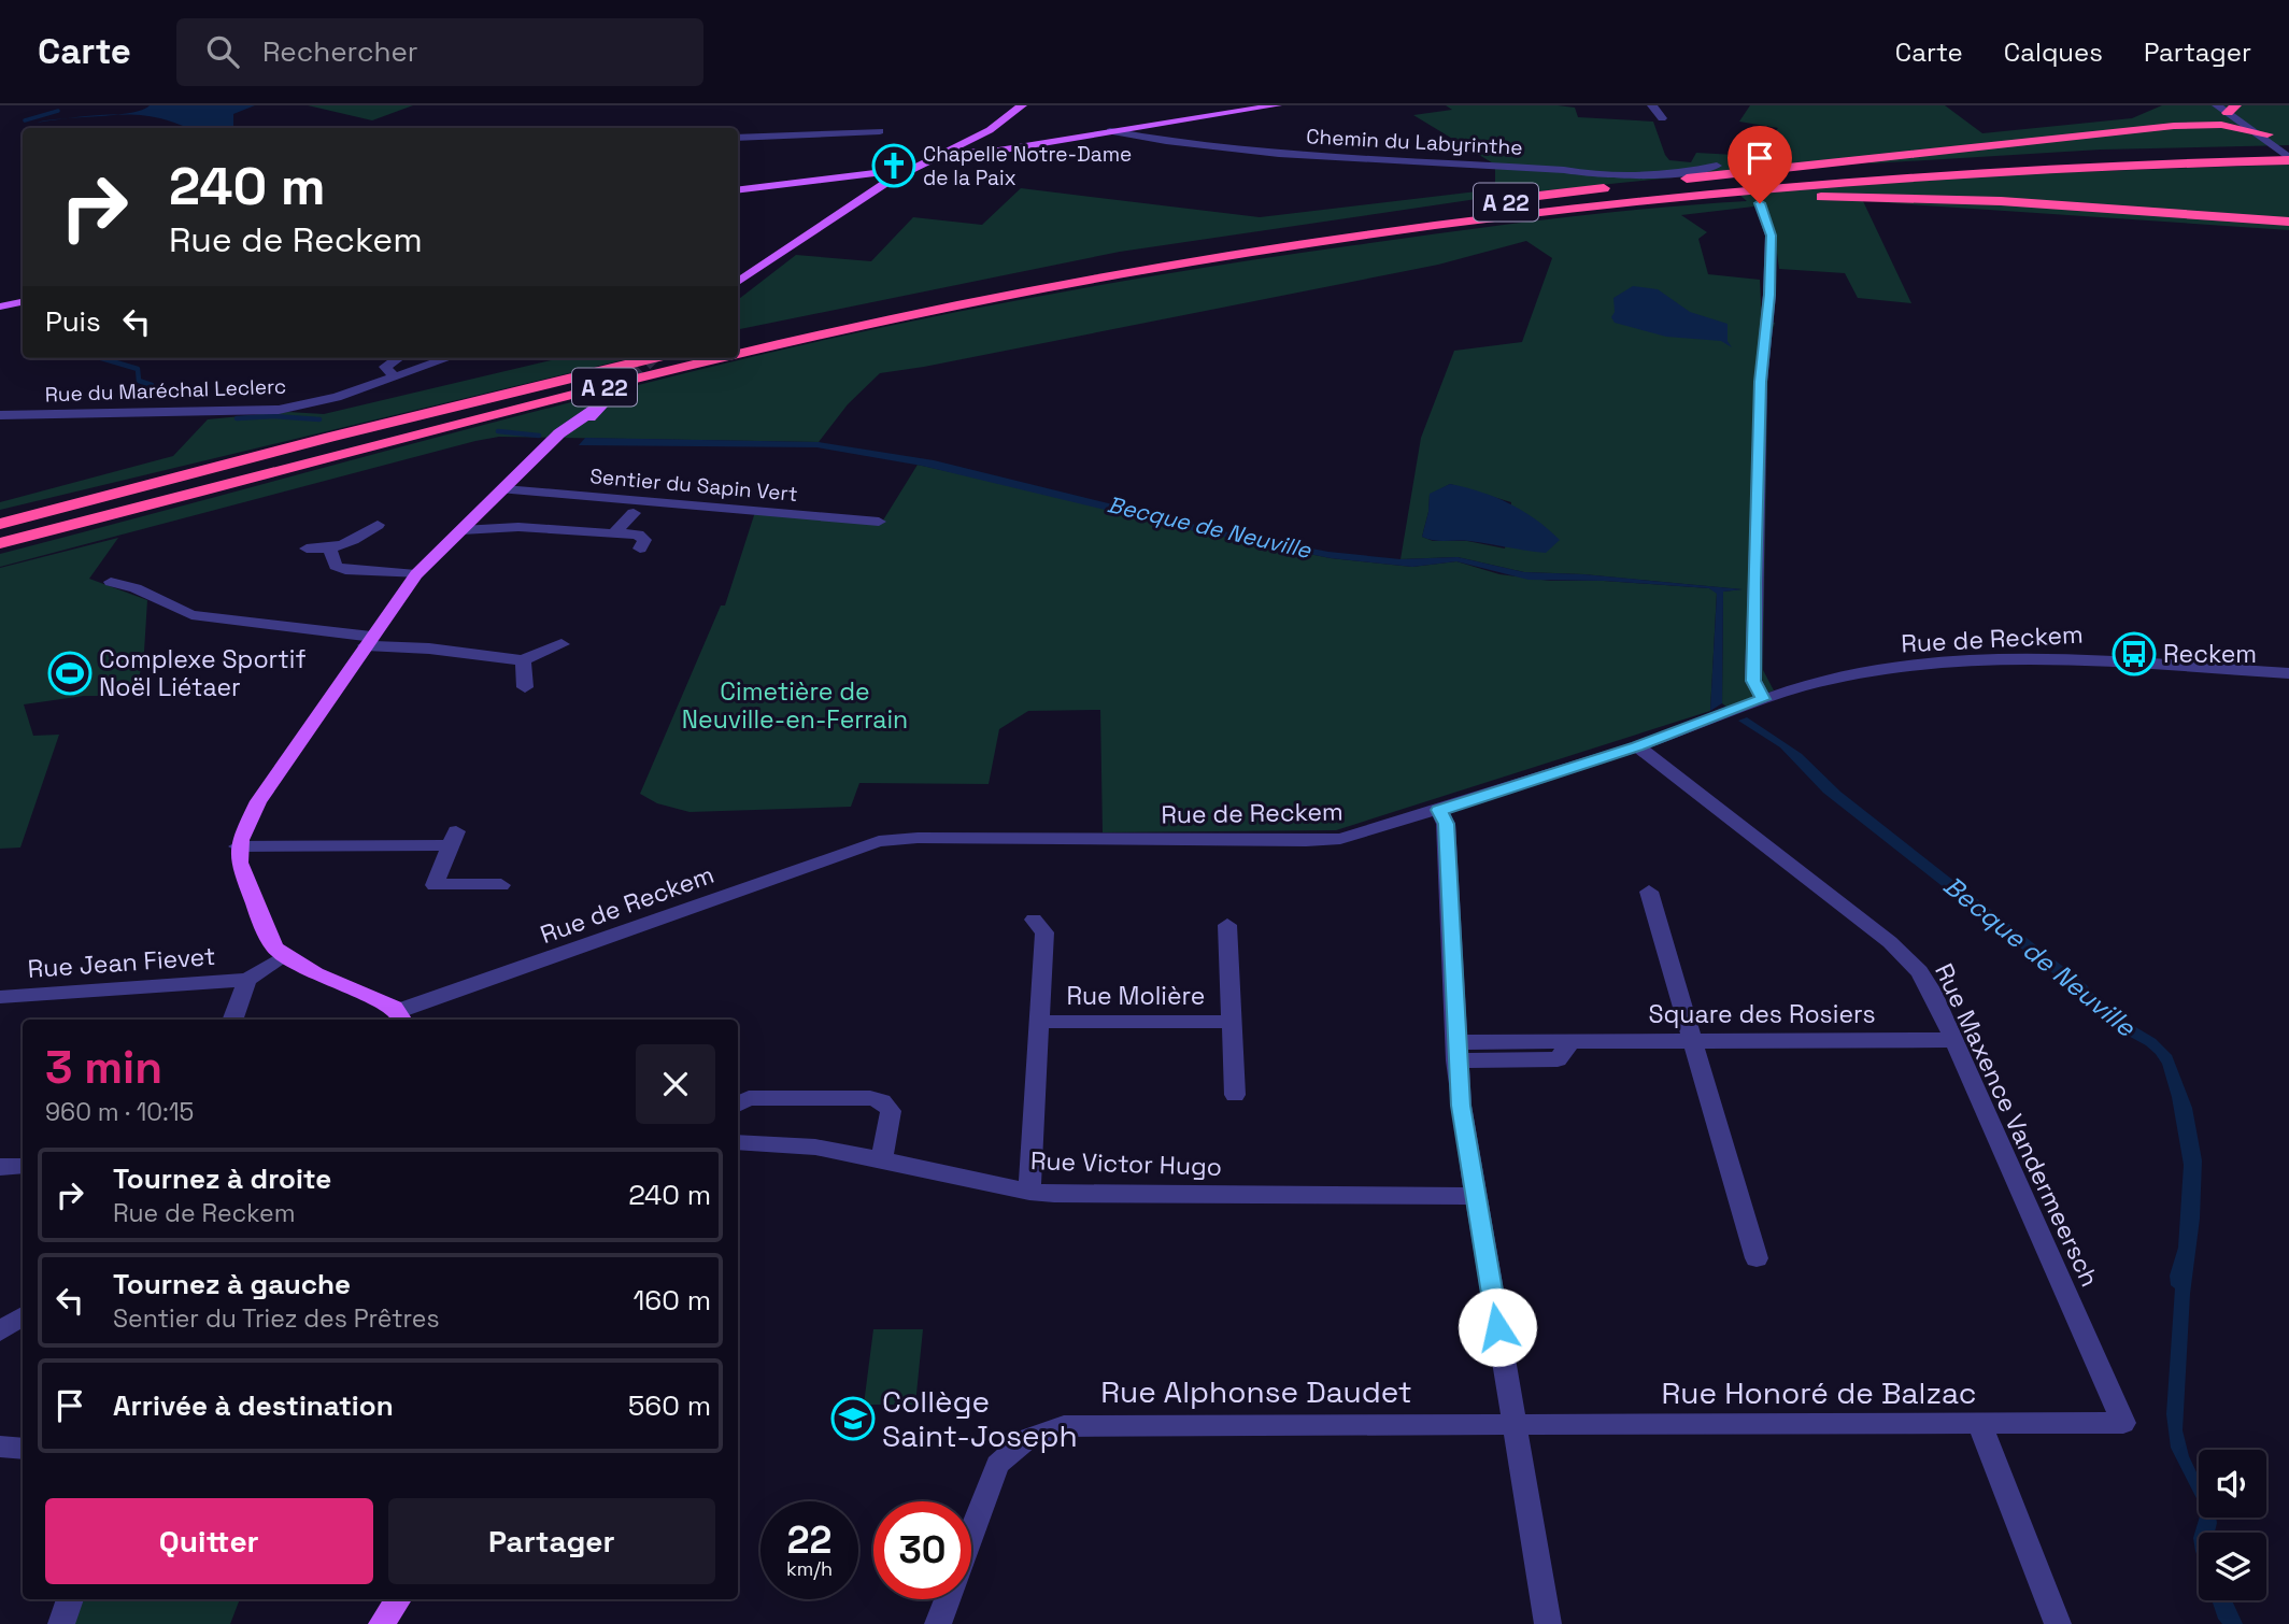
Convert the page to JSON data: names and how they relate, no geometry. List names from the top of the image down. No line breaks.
{"streets":{"highway":["A 22"],"street":["Chemin du Labyrinthe","Rue du Maréchal Leclerc","Sentier du Sapin Vert","Rue de Reckem","Rue Jean Fievet","Rue Molière","Square des Rosiers","Rue Maxence Vandermeersch","Rue Victor Hugo","Rue Alphonse Daudet","Rue Honoré de Balzac"]},"crossings":[["Rue de Reckem","Rue Maxence Vandermeersch"],["Square des Rosiers","Rue Maxence Vandermeersch"],["Rue Maxence Vandermeersch","Rue Honoré de Balzac"],["Rue Alphonse Daudet","Rue Honoré de Balzac"]],"water":["Becque de Neuville"],"parks":["Cimetière de Neuville-en-Ferrain"],"places":{"church":["Chapelle Notre-Dame de la Paix"],"bus stop":["Reckem"],"sports":["Complexe Sportif Noël Liétaer"],"school or university":["Collège Saint-Joseph"]},"page":{"header":"Carte","search":"Rechercher","nav":["Carte","Calques","Partager"],"turn":["240 m","Rue de Reckem"],"then":"Puis","heading":["3 min","960 m · 10:15"],"list":[{"name":"Tournez à droite","note":"Rue de Reckem","value":"240 m"},{"name":"Tournez à gauche","note":"Sentier du Triez des Prêtres","value":"160 m"},{"name":"Arrivée à destination","value":"560 m"}],"buttons":["Quitter","Partager"],"speed":"22 km/h","limit":"30"}}
